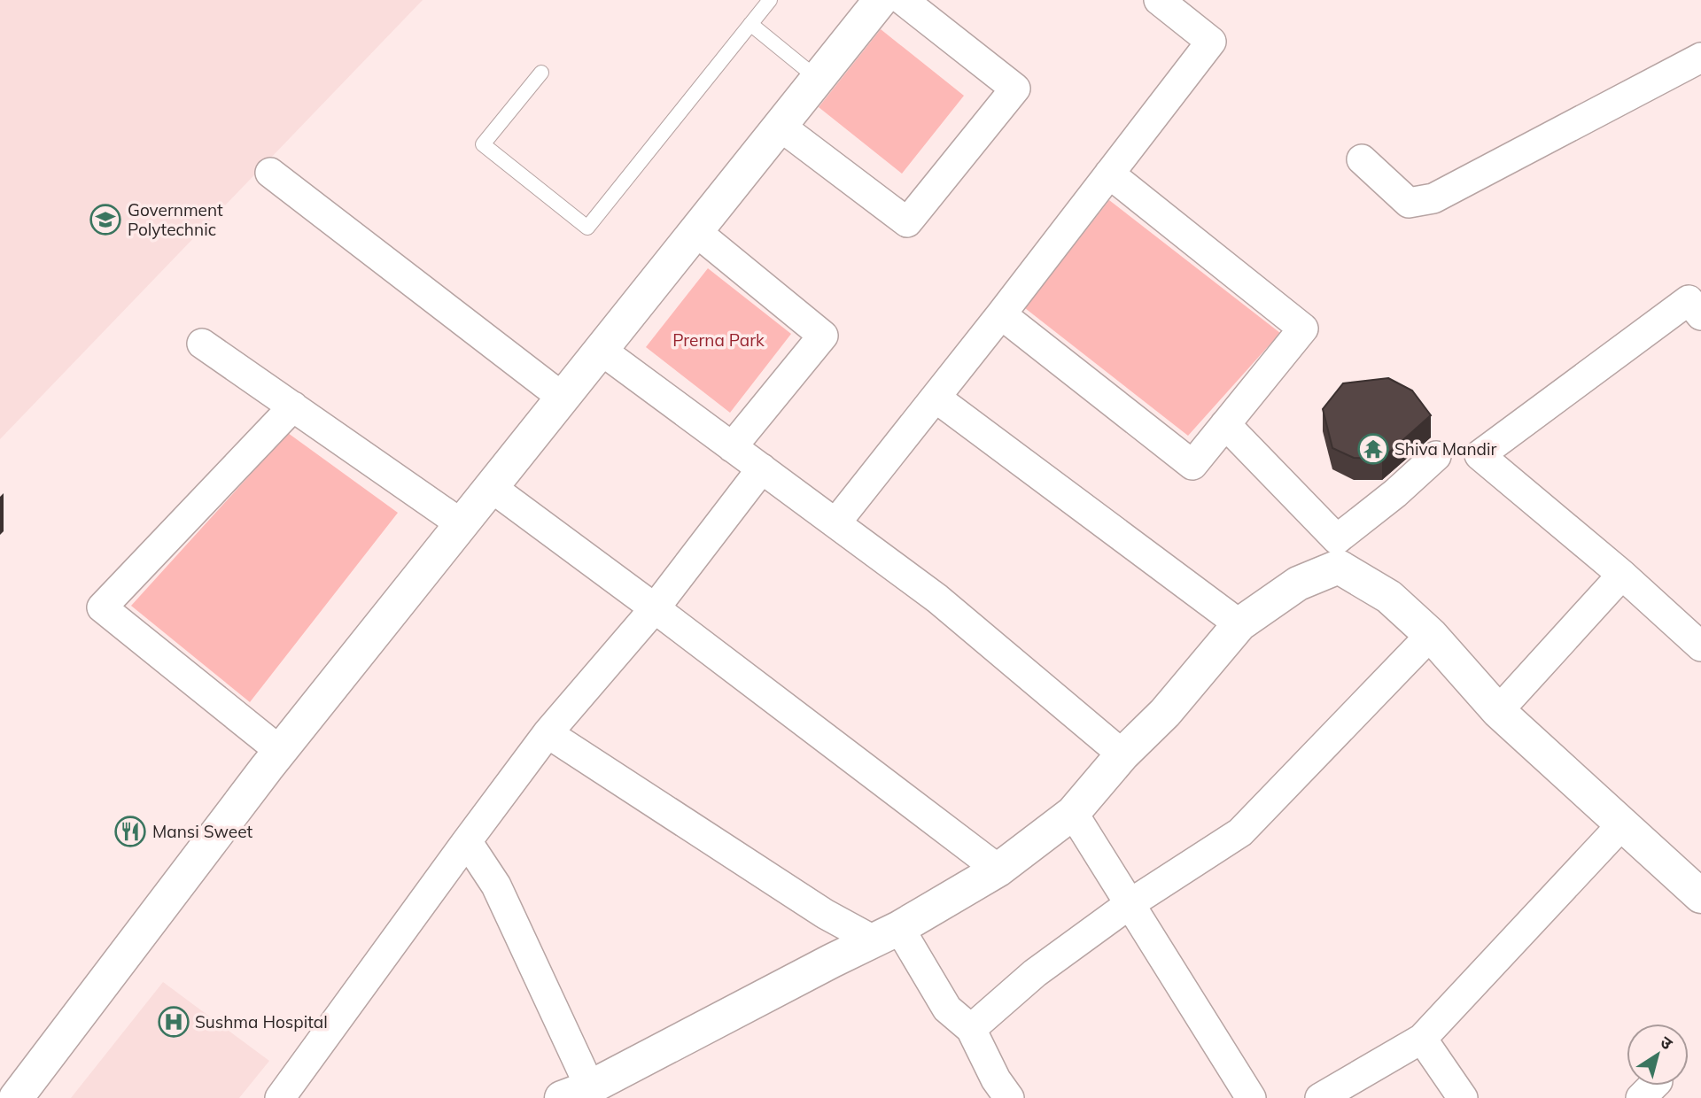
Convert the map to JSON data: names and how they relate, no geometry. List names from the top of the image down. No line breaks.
{"parks":["Prerna Park"],"places":{"school or university":["Government Polytechnic"],"temple":["Shiva Mandir"],"restaurant":["Mansi Sweet"],"hospital":["Sushma Hospital"]},"north":"top right"}
